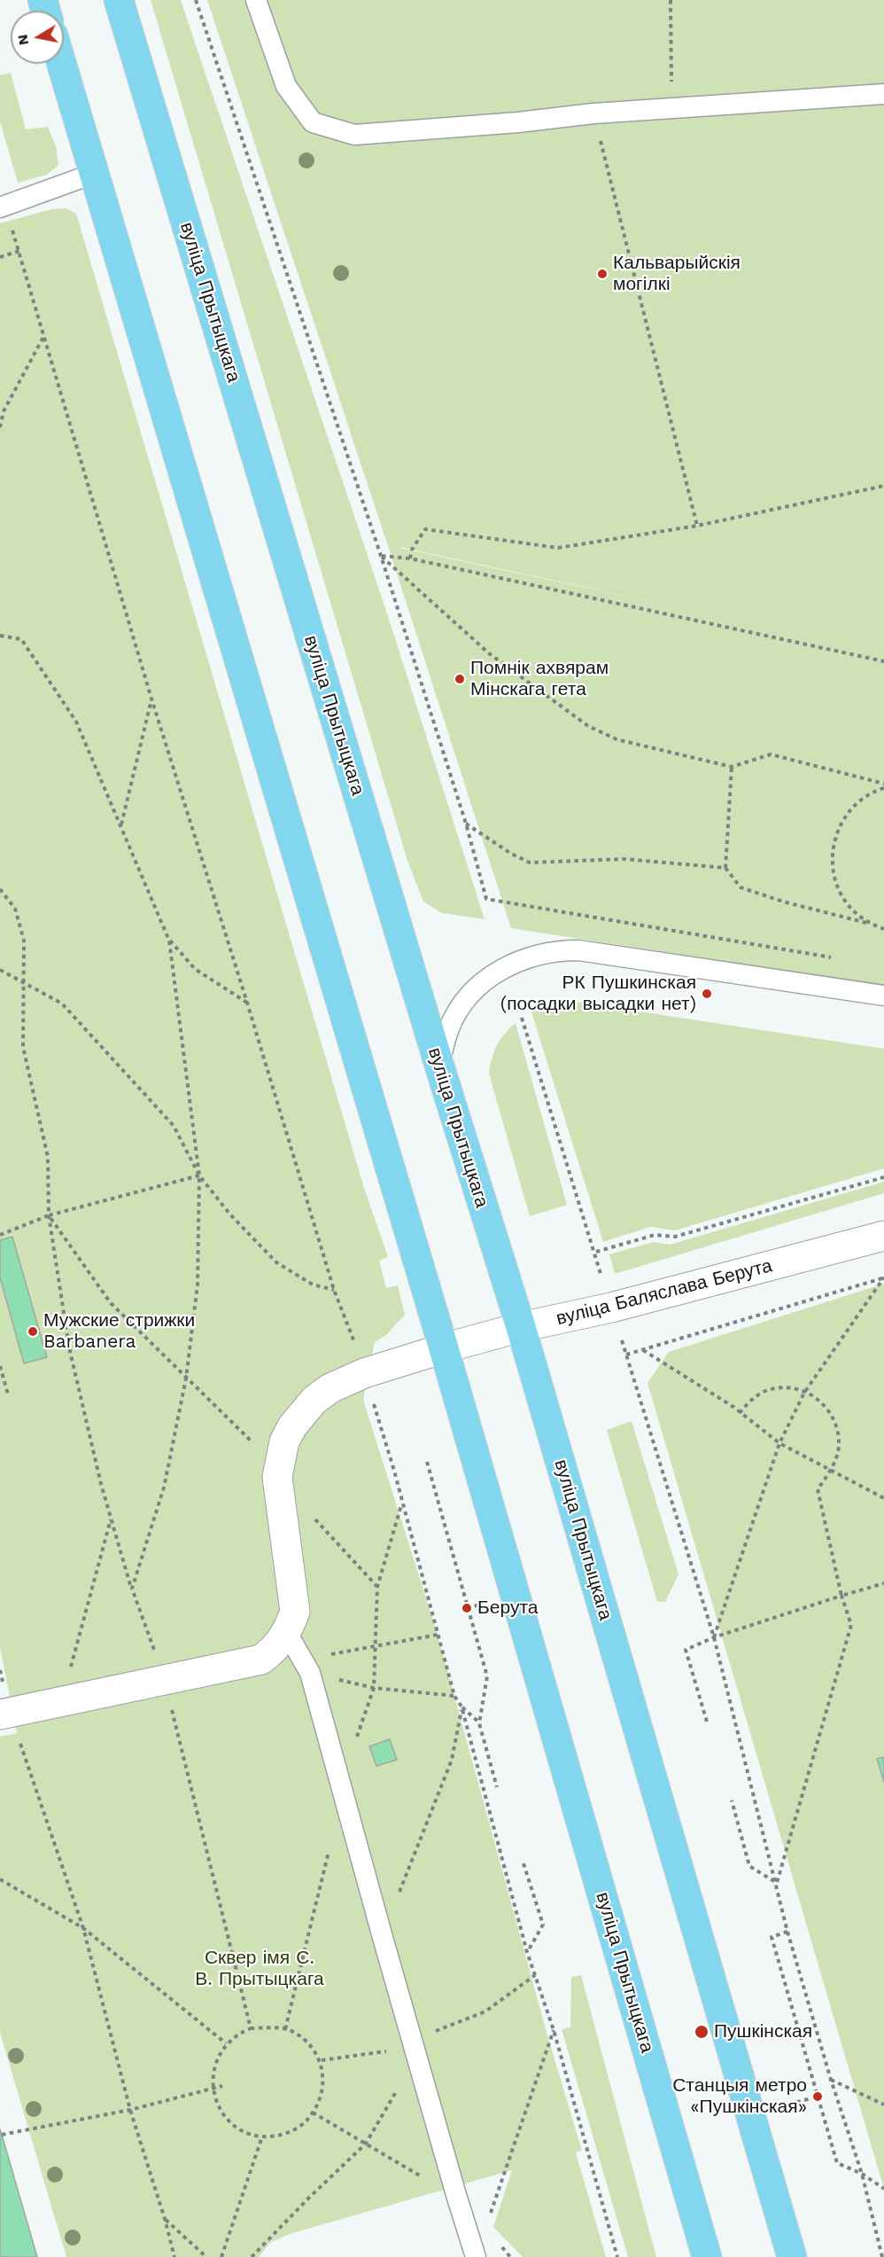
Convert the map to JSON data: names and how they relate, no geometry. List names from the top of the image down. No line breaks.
{"streets":{"main road":["вуліца Прытыцкага"],"street":["вуліца Баляслава Берута"]},"crossings":[["вуліца Прытыцкага","вуліца Баляслава Берута"]],"parks":["Сквер імя С. В. Прытыцкага"],"places":["Кальварыйскія могілкі","Помнік ахвярам Мінскага гета","РК Пушкинская (посадки высадки нет)","Мужские стрижки Barbanera","Берута","Пушкінская","Станцыя метро «Пушкінская»"],"north":"left"}
